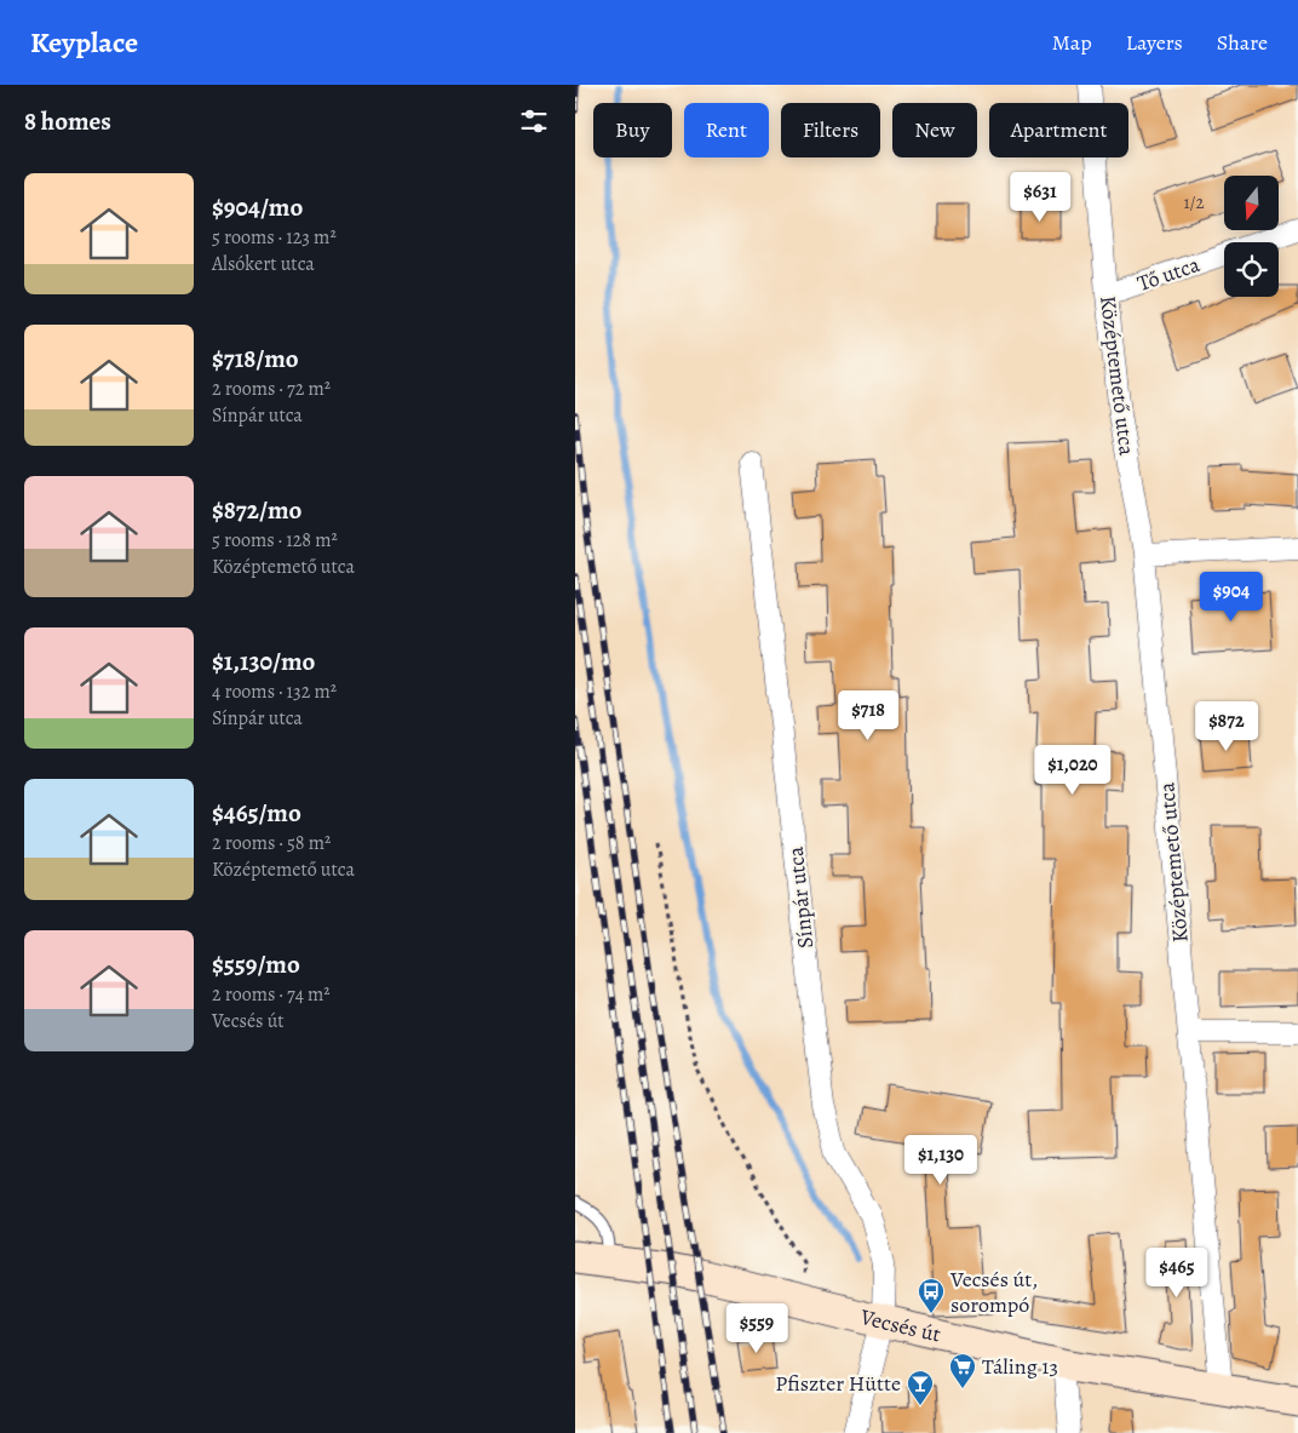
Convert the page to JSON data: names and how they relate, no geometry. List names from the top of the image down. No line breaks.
{"streets":{"street":["Tő utca","Középtemető utca","Sínpár utca","Vecsés út"]},"crossings":[["Tő utca","Középtemető utca"],["Középtemető utca","Vecsés út"],["Sínpár utca","Vecsés út"]],"places":{"bus stop":["Vecsés út, sorompó"],"supermarket":["Táling 13"],"bar":["Pfiszter Hütte"]},"house_numbers":["1/2"],"north":"bottom","page":{"header":"Keyplace","nav":["Map","Layers","Share"],"heading":"8 homes","chip":["Buy","Rent","Filters","New","Apartment"],"list":[{"name":"$904/mo","note":"5 rooms · 123 m² · Alsókert utca"},{"name":"$718/mo","note":"2 rooms · 72 m² · Sínpár utca"},{"name":"$872/mo","note":"5 rooms · 128 m² · Középtemető utca"},{"name":"$1,130/mo","note":"4 rooms · 132 m² · Sínpár utca"},{"name":"$465/mo","note":"2 rooms · 58 m² · Középtemető utca"},{"name":"$559/mo","note":"2 rooms · 74 m² · Vecsés út"}],"price":["$631","$904","$718","$872","$1,020","$1,130","$465","$559"]}}
